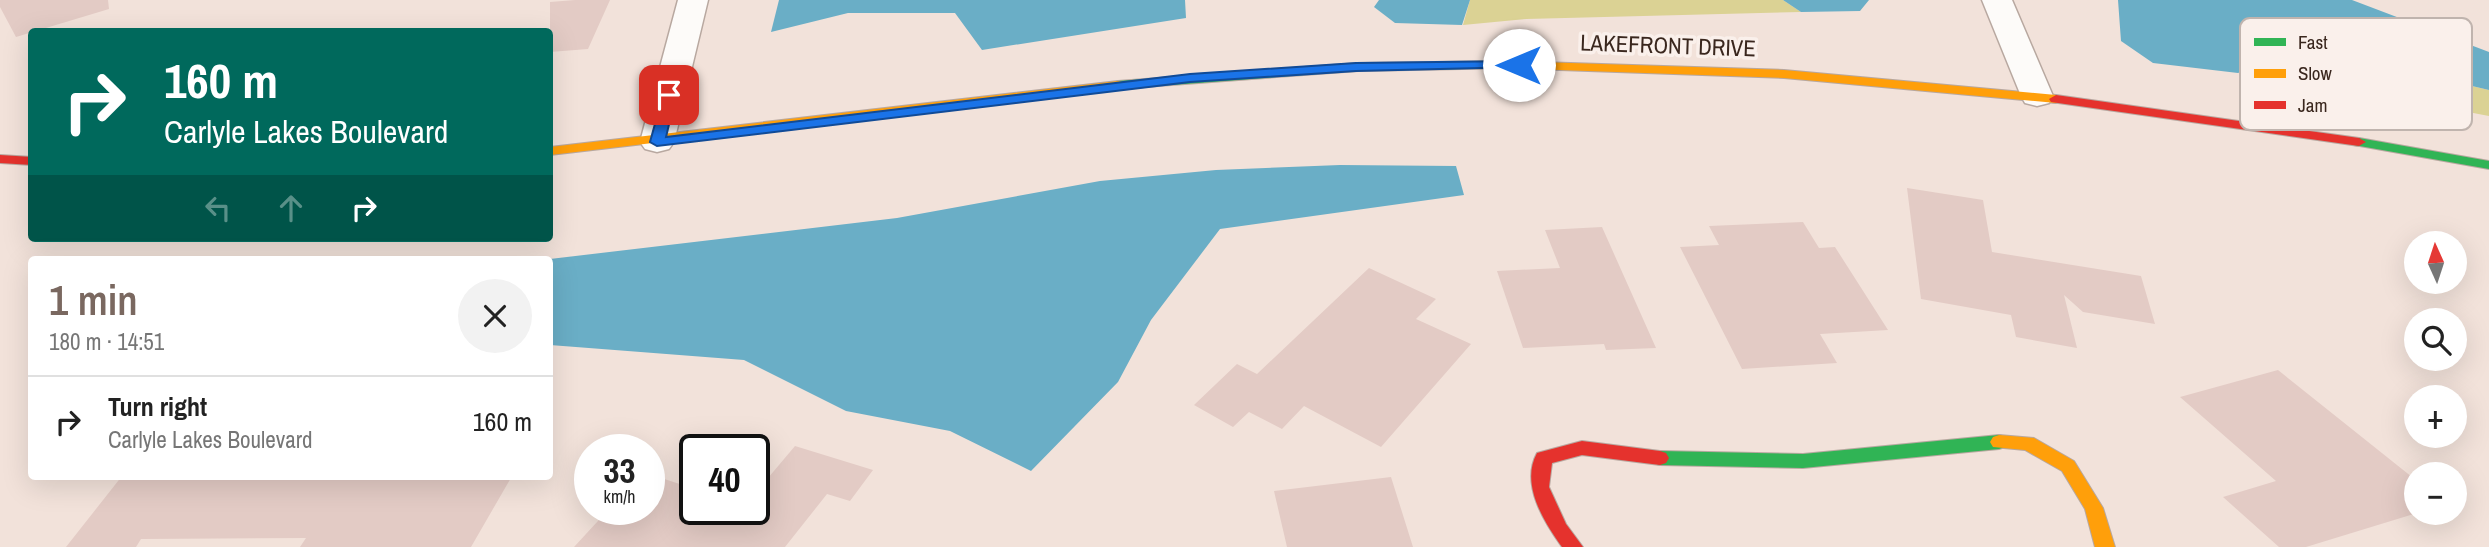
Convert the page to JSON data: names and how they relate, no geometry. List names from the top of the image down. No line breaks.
{"streets":{"street":["LAKEFRONT DRIVE"]},"legend":["Fast","Slow","Jam"],"north":"top","page":{"turn":["160 m","Carlyle Lakes Boulevard"],"map_buttons":["+","−"],"heading":["1 min","180 m · 14:51"],"list":[{"name":"Turn right","note":"Carlyle Lakes Boulevard","value":"160 m"}],"speed":"33 km/h","limit":"40"}}
